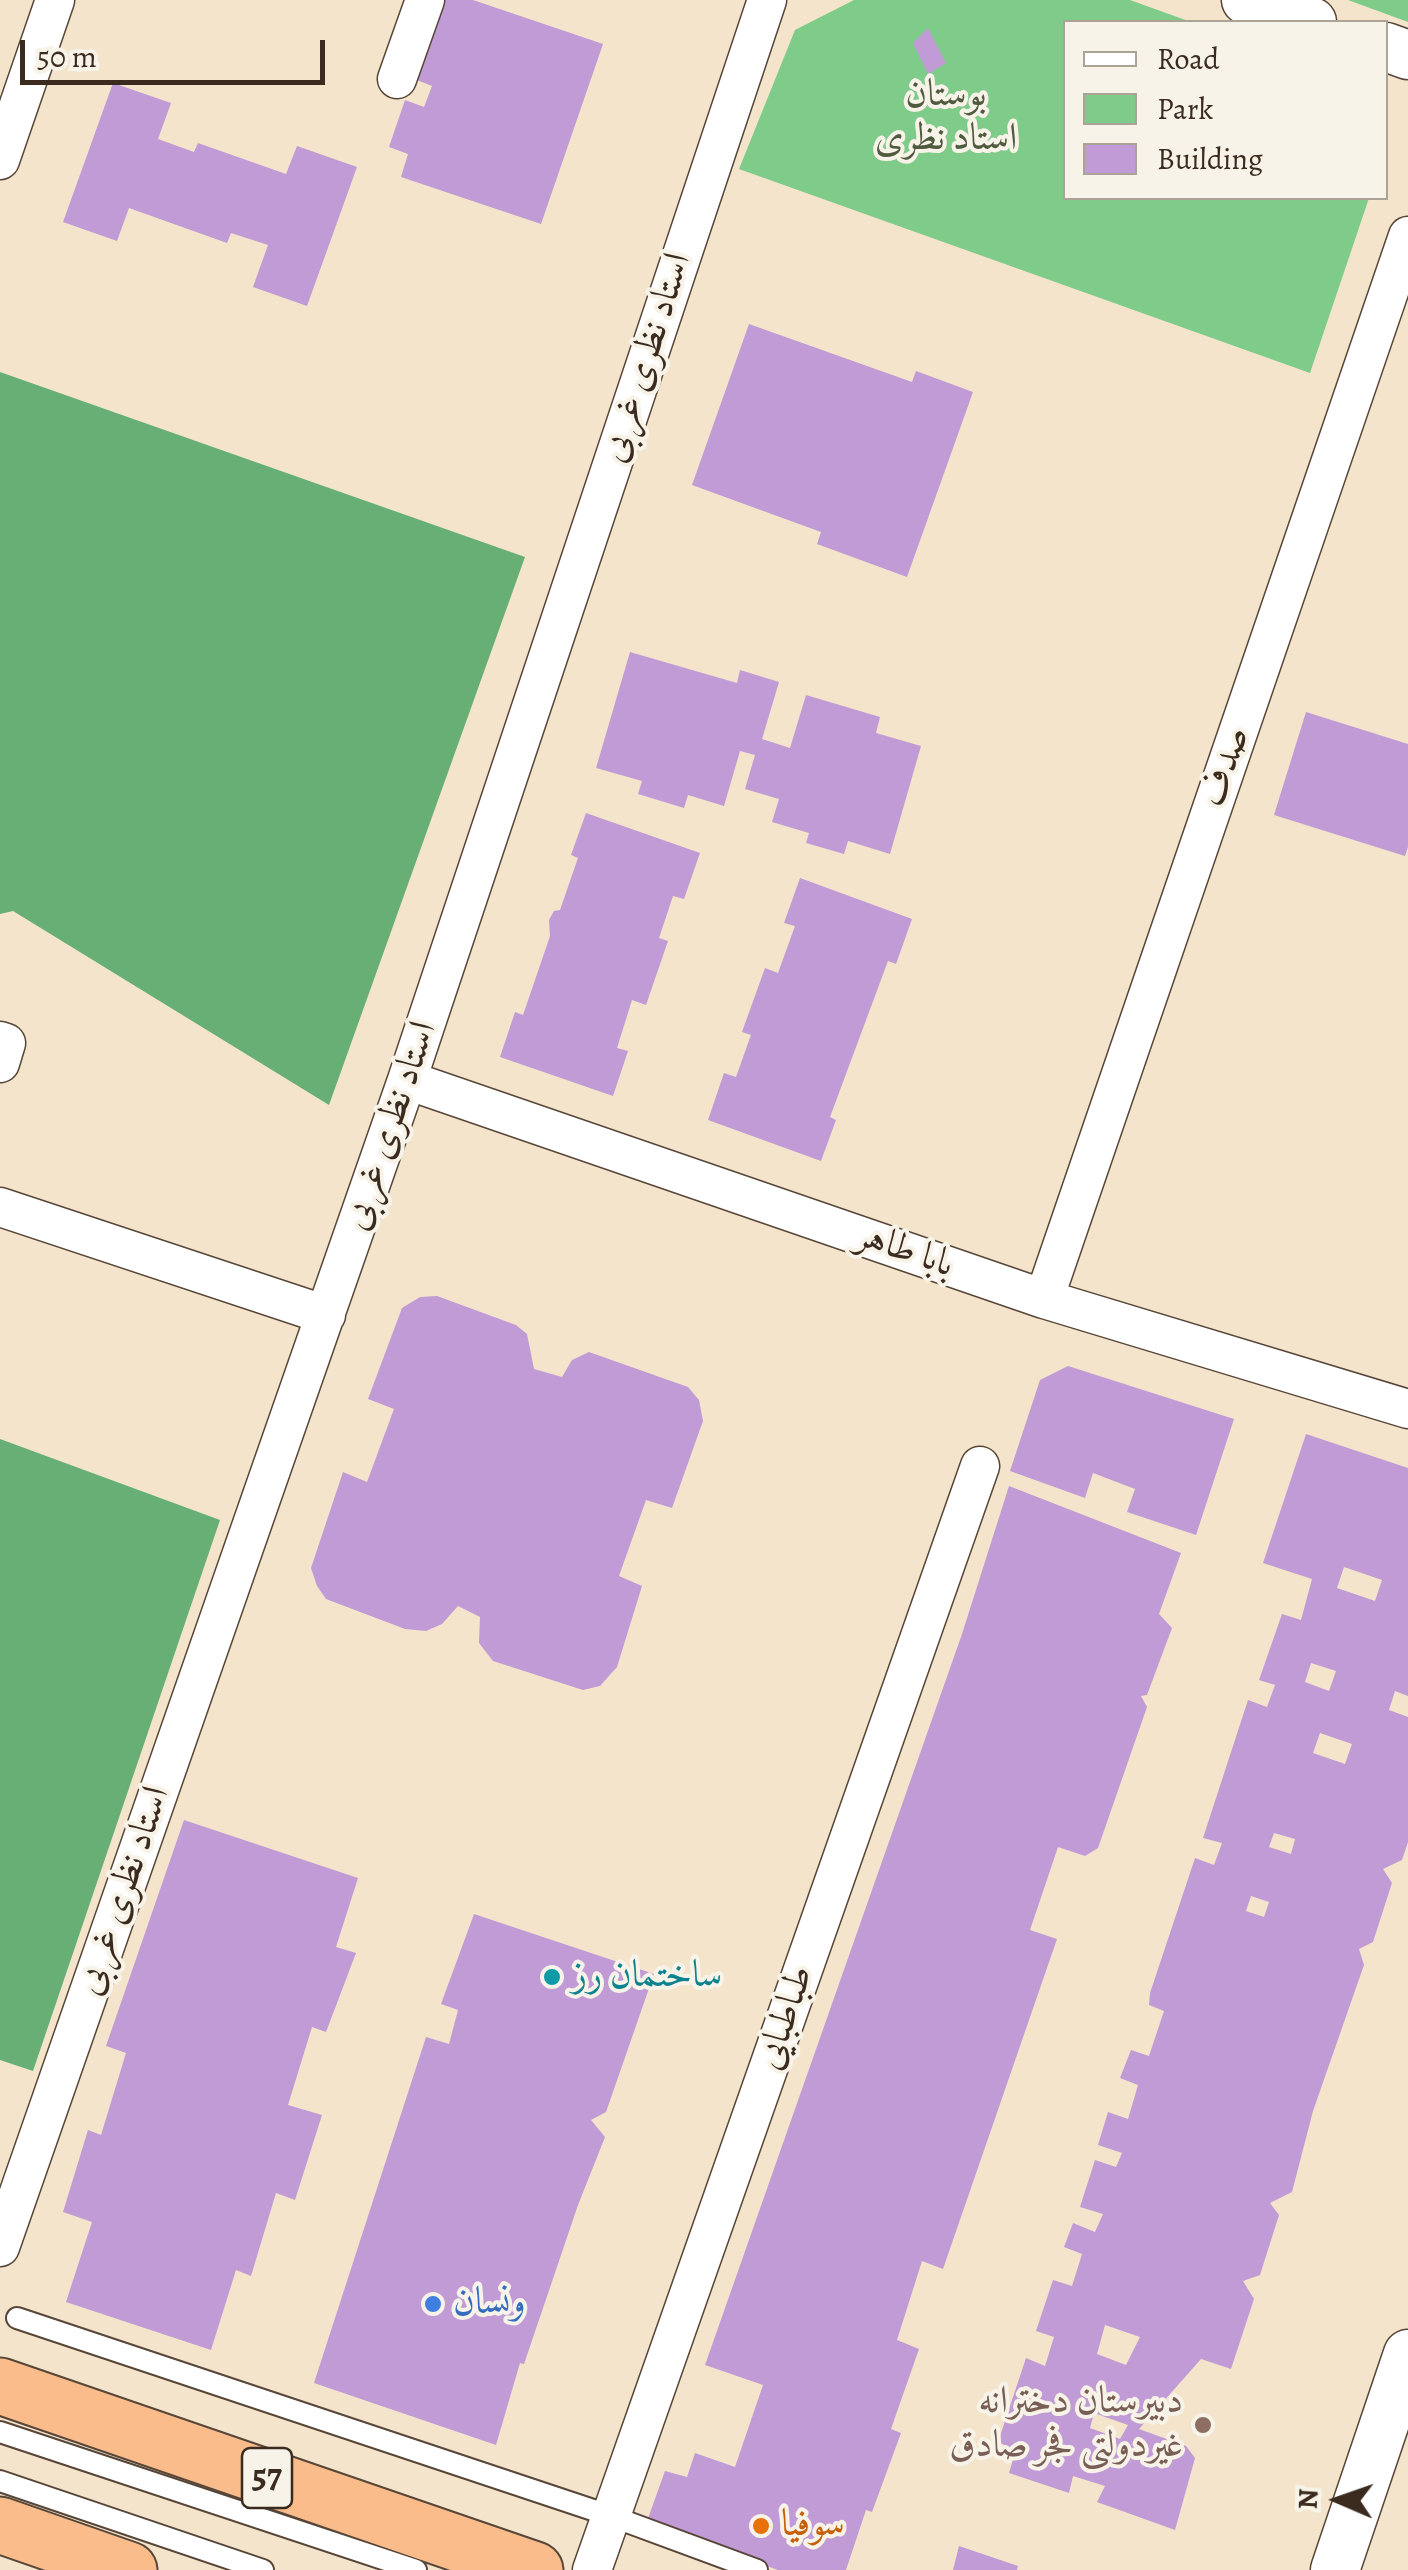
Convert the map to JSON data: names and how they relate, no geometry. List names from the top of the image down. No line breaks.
{"streets":{"highway":["57"],"street":["استاد نظری غربی","صدف","بابا طاهر","طباطبایی"]},"crossings":[["استاد نظری غربی","بابا طاهر"],["صدف","بابا طاهر"]],"parks":["بوستان استاد نظری"],"places":["ساختمان رز","ونسان","دبیرستان دخترانه غیردولتی فجر صادق","سوفیا"],"legend":["Road","Park","Building"],"scale_bar":"50 m","north":"left"}
